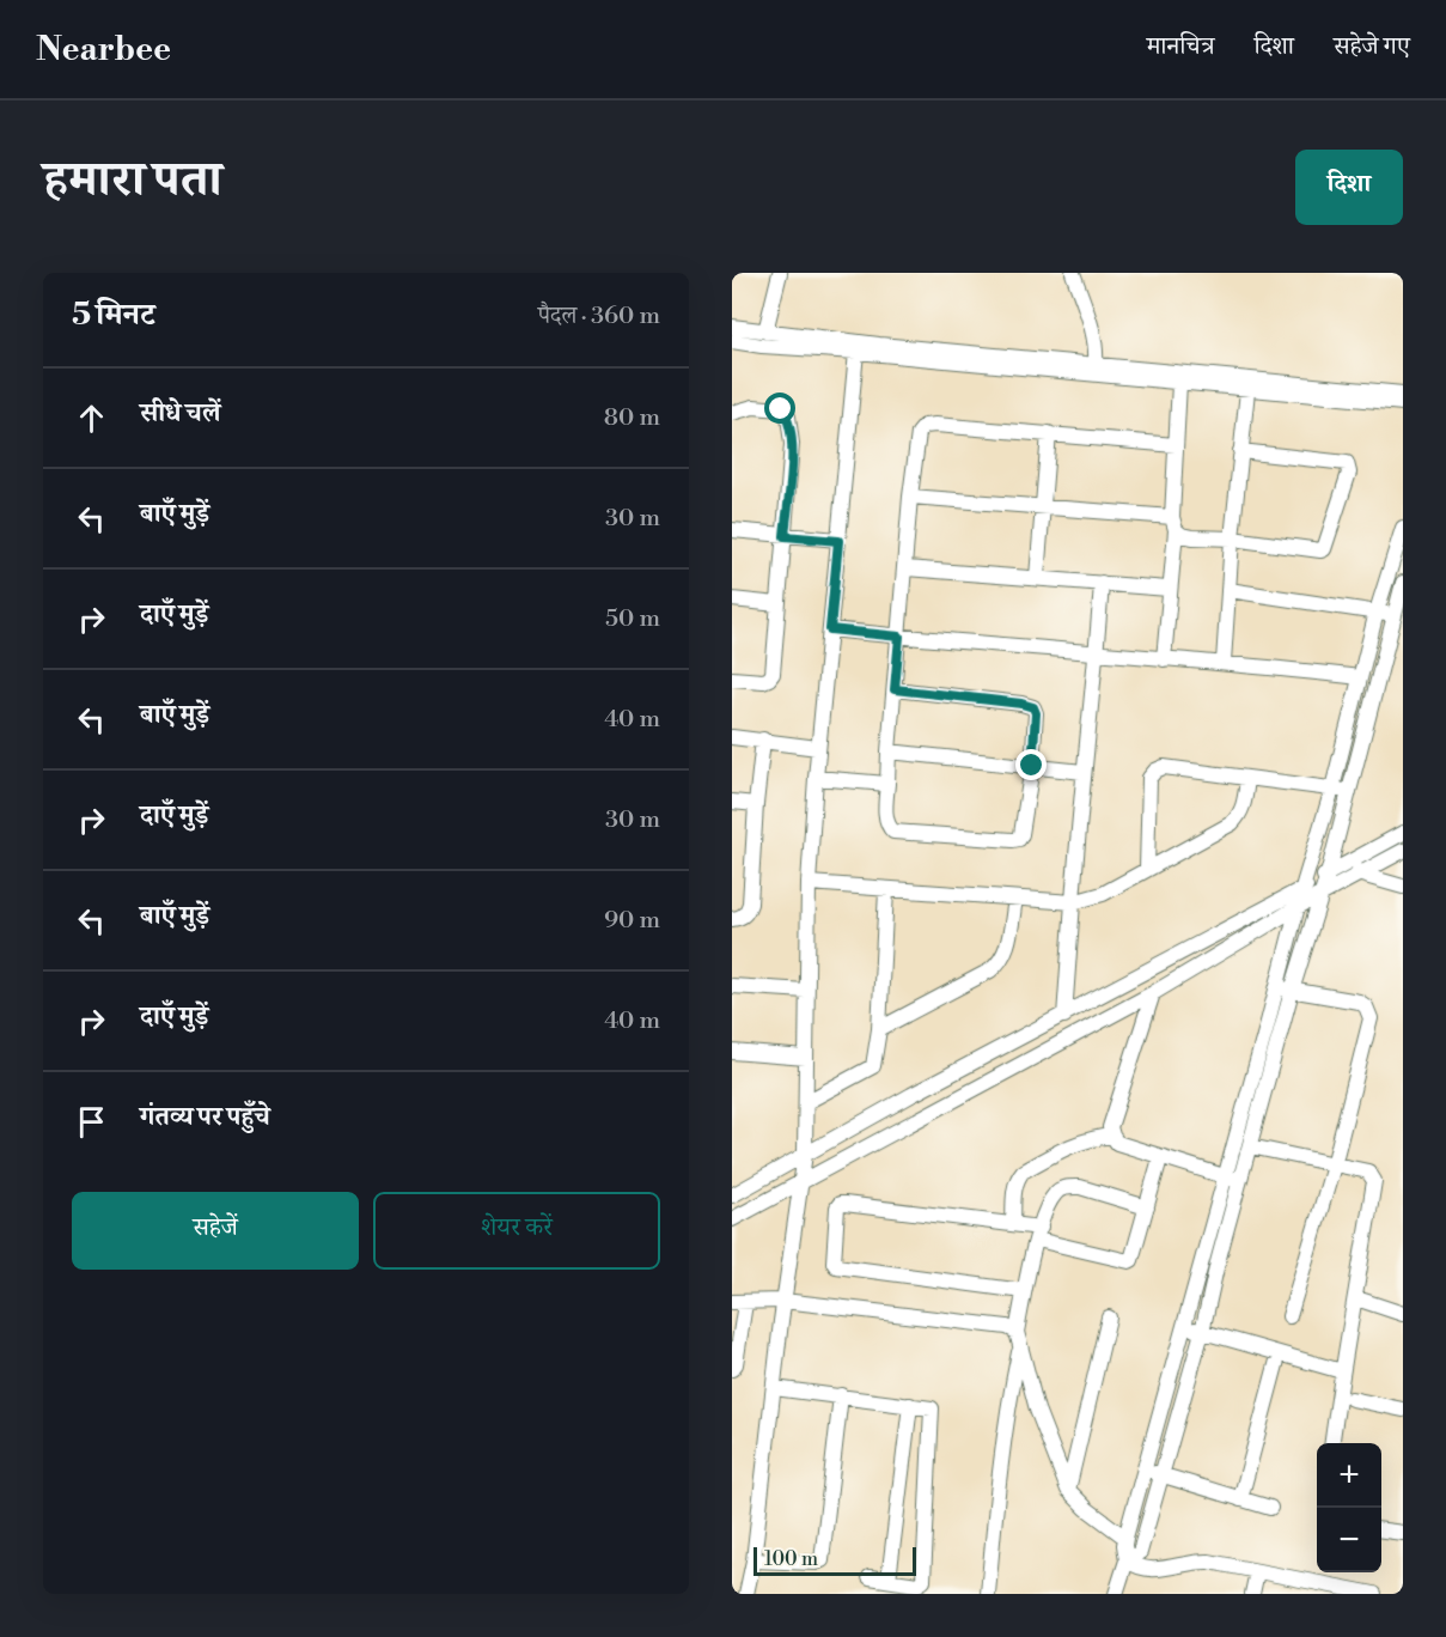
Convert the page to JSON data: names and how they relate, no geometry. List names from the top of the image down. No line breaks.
{"scale_bar":"100 m","page":{"header":"Nearbee","nav":["मानचित्र","दिशा","सहेजे गए"],"title":"हमारा पता","buttons":["दिशा",["सहेजें","शेयर करें"]],"heading":["5 मिनट","पैदल · 360 m"],"list":[["सीधे चलें","80 m"],["बाएँ मुड़ें","30 m"],["दाएँ मुड़ें","50 m"],["बाएँ मुड़ें","40 m"],["दाएँ मुड़ें","30 m"],["बाएँ मुड़ें","90 m"],["दाएँ मुड़ें","40 m"],"गंतव्य पर पहुँचे"],"map_buttons":["+","−"],"scale":"100 m"}}
